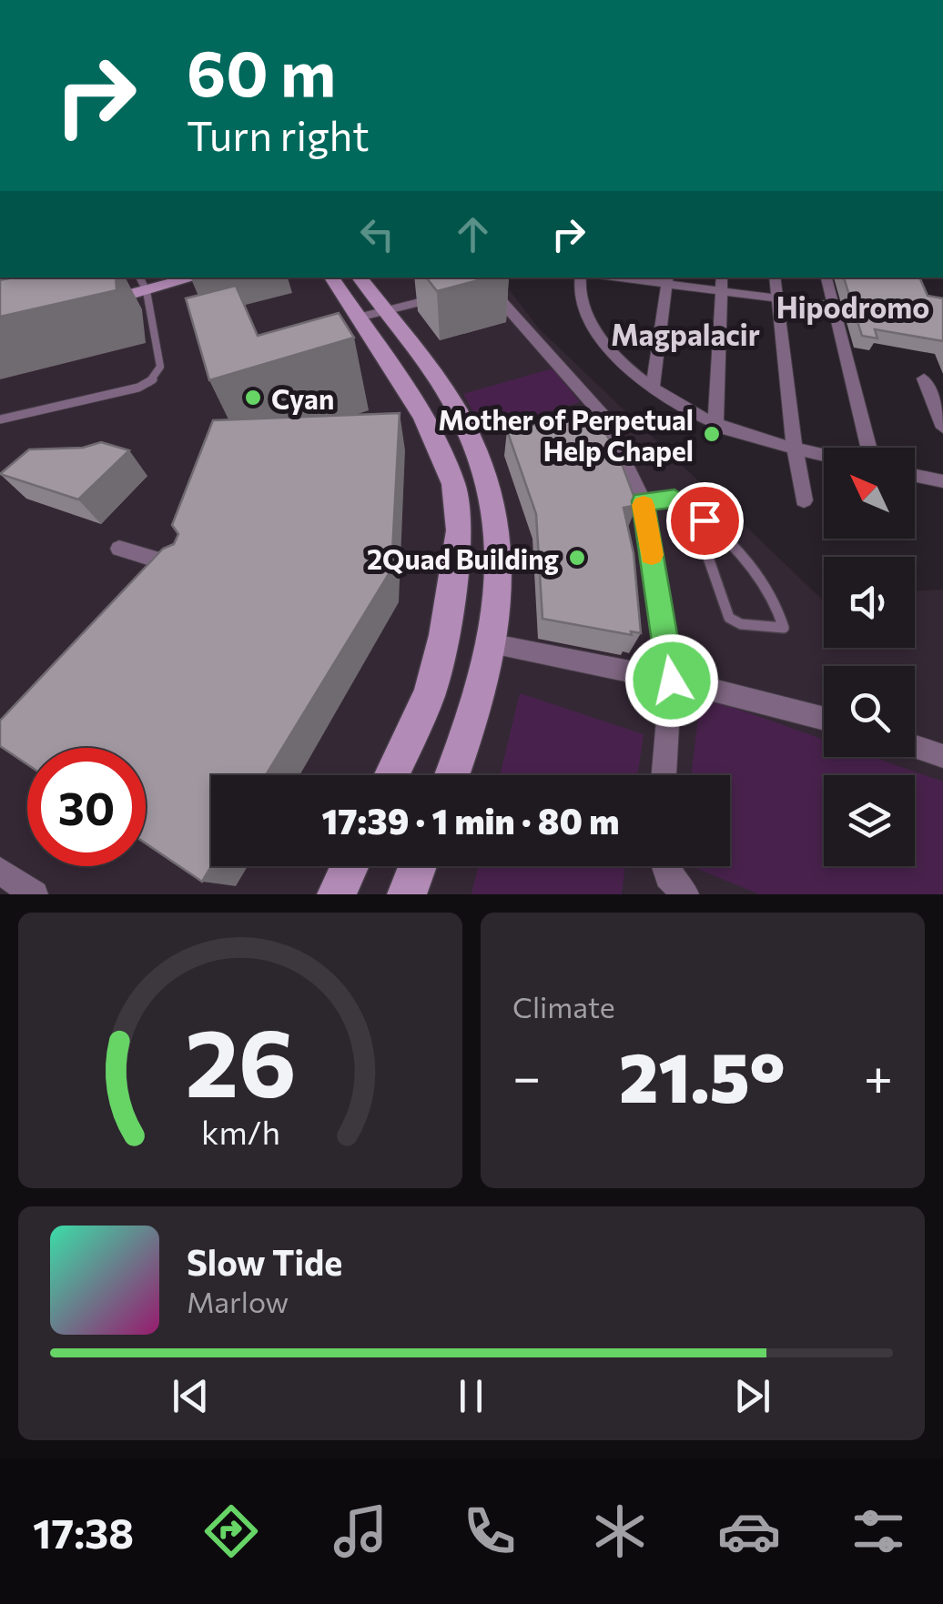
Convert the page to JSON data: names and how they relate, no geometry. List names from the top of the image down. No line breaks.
{"districts":["Hipodromo","Magpalacir"],"places":["Cyan","Mother of Perpetual Help Chapel","2Quad Building"],"north":"top left","page":{"turn":["60 m","Turn right"],"limit":"30","trip":"17:39 · 1 min · 80 m","tile":"Climate","heat":["−","21.5°","+"],"song":["Slow Tide","Marlow"],"tabs":"17:38","gauge":["26","km/h"]}}
